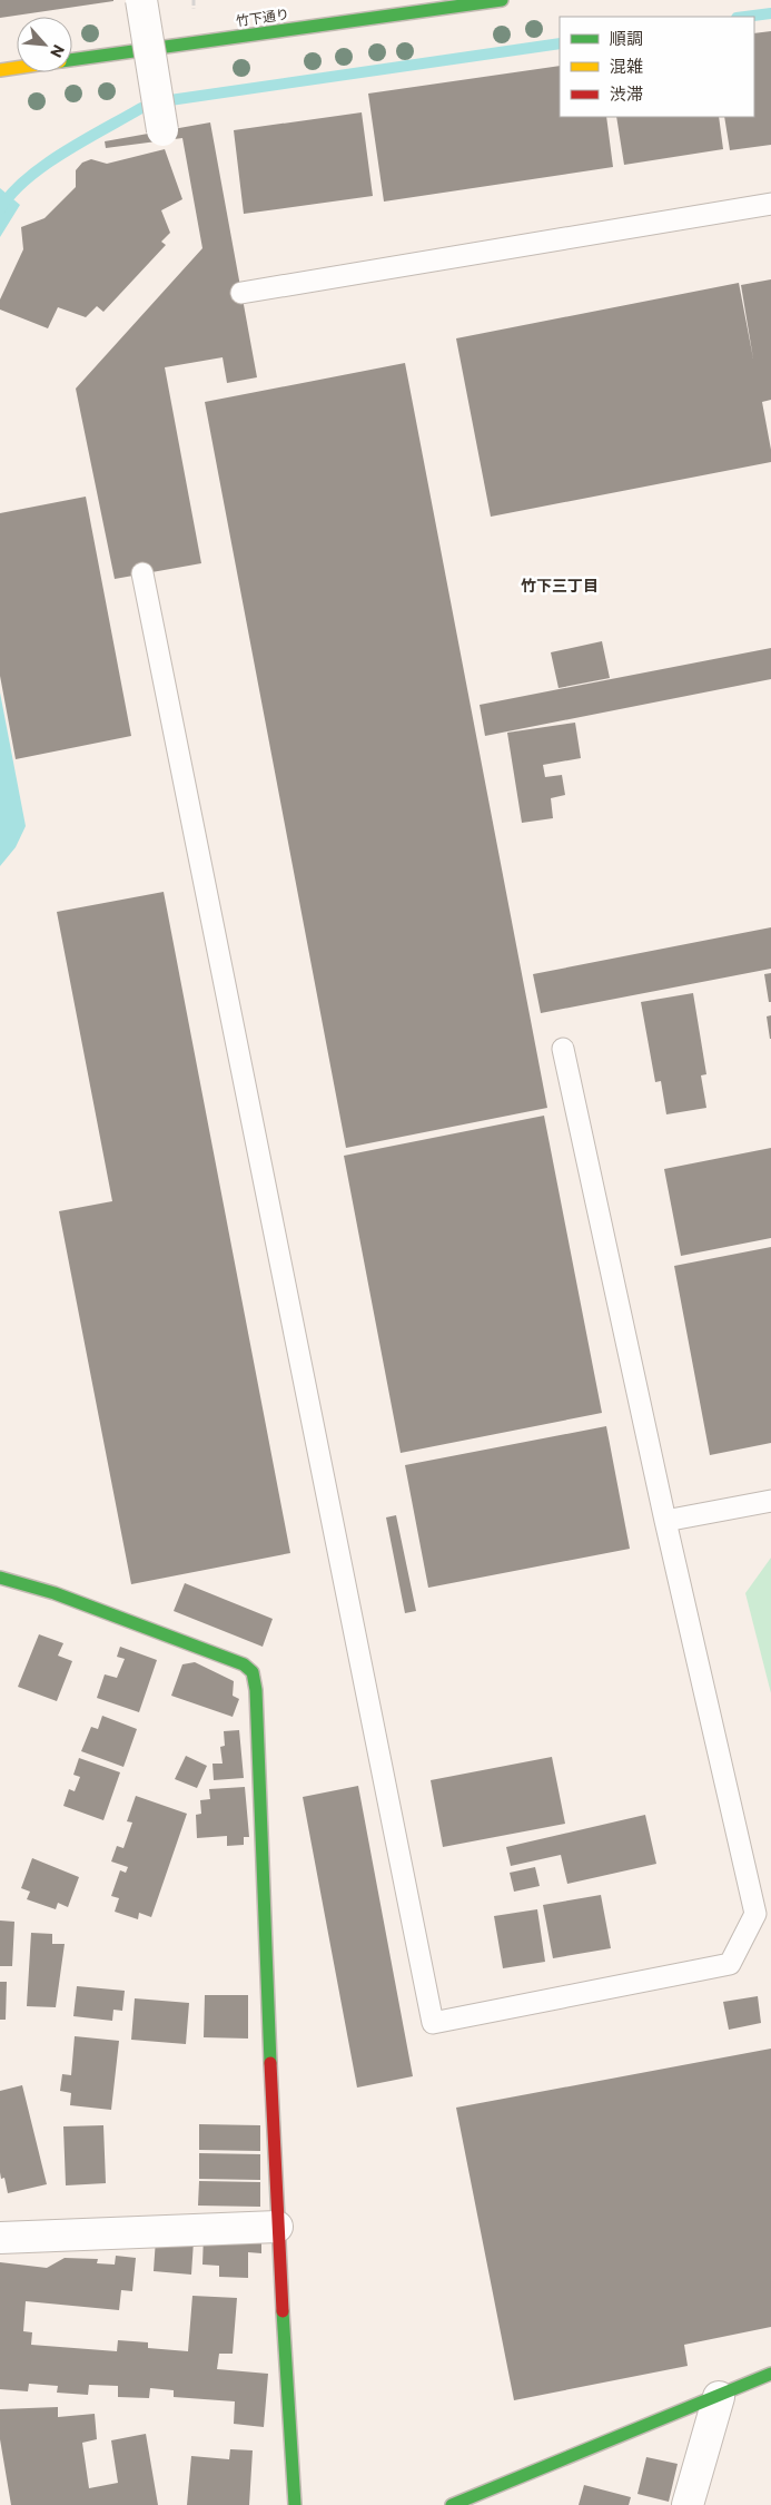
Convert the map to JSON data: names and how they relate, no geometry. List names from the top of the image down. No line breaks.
{"streets":{"street":["竹下通り"]},"districts":["竹下三丁目"],"legend":["順調","混雑","渋滞"],"north":"bottom right"}
